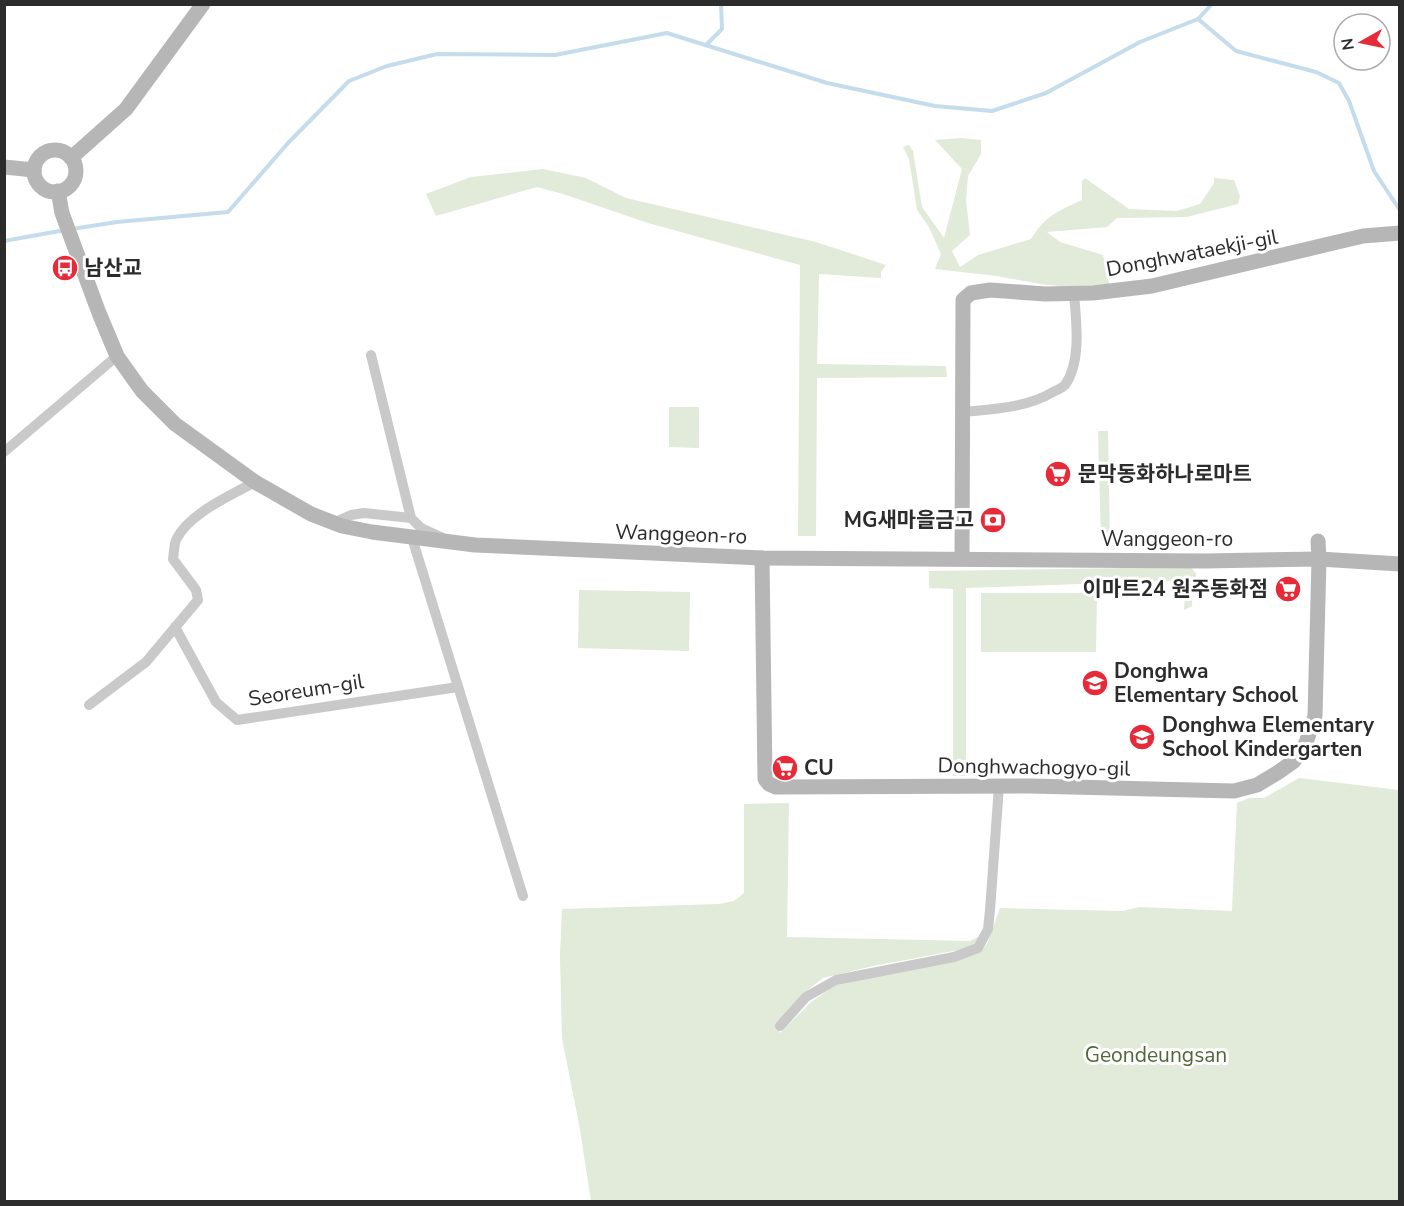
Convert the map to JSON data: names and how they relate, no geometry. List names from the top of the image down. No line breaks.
{"streets":{"street":["Donghwataekji-gil","Wanggeon-ro","Seoreum-gil","Donghwachogyo-gil"]},"crossings":[["Donghwataekji-gil","Wanggeon-ro"],["Wanggeon-ro","Donghwachogyo-gil"]],"parks":["Geondeungsan"],"places":{"bus stop":["남산교"],"supermarket":["문막동화하나로마트","이마트24 원주동화점","CU"],"bank":["MG새마을금고"],"school or university":["Donghwa Elementary School","Donghwa Elementary School Kindergarten"]},"north":"left"}
